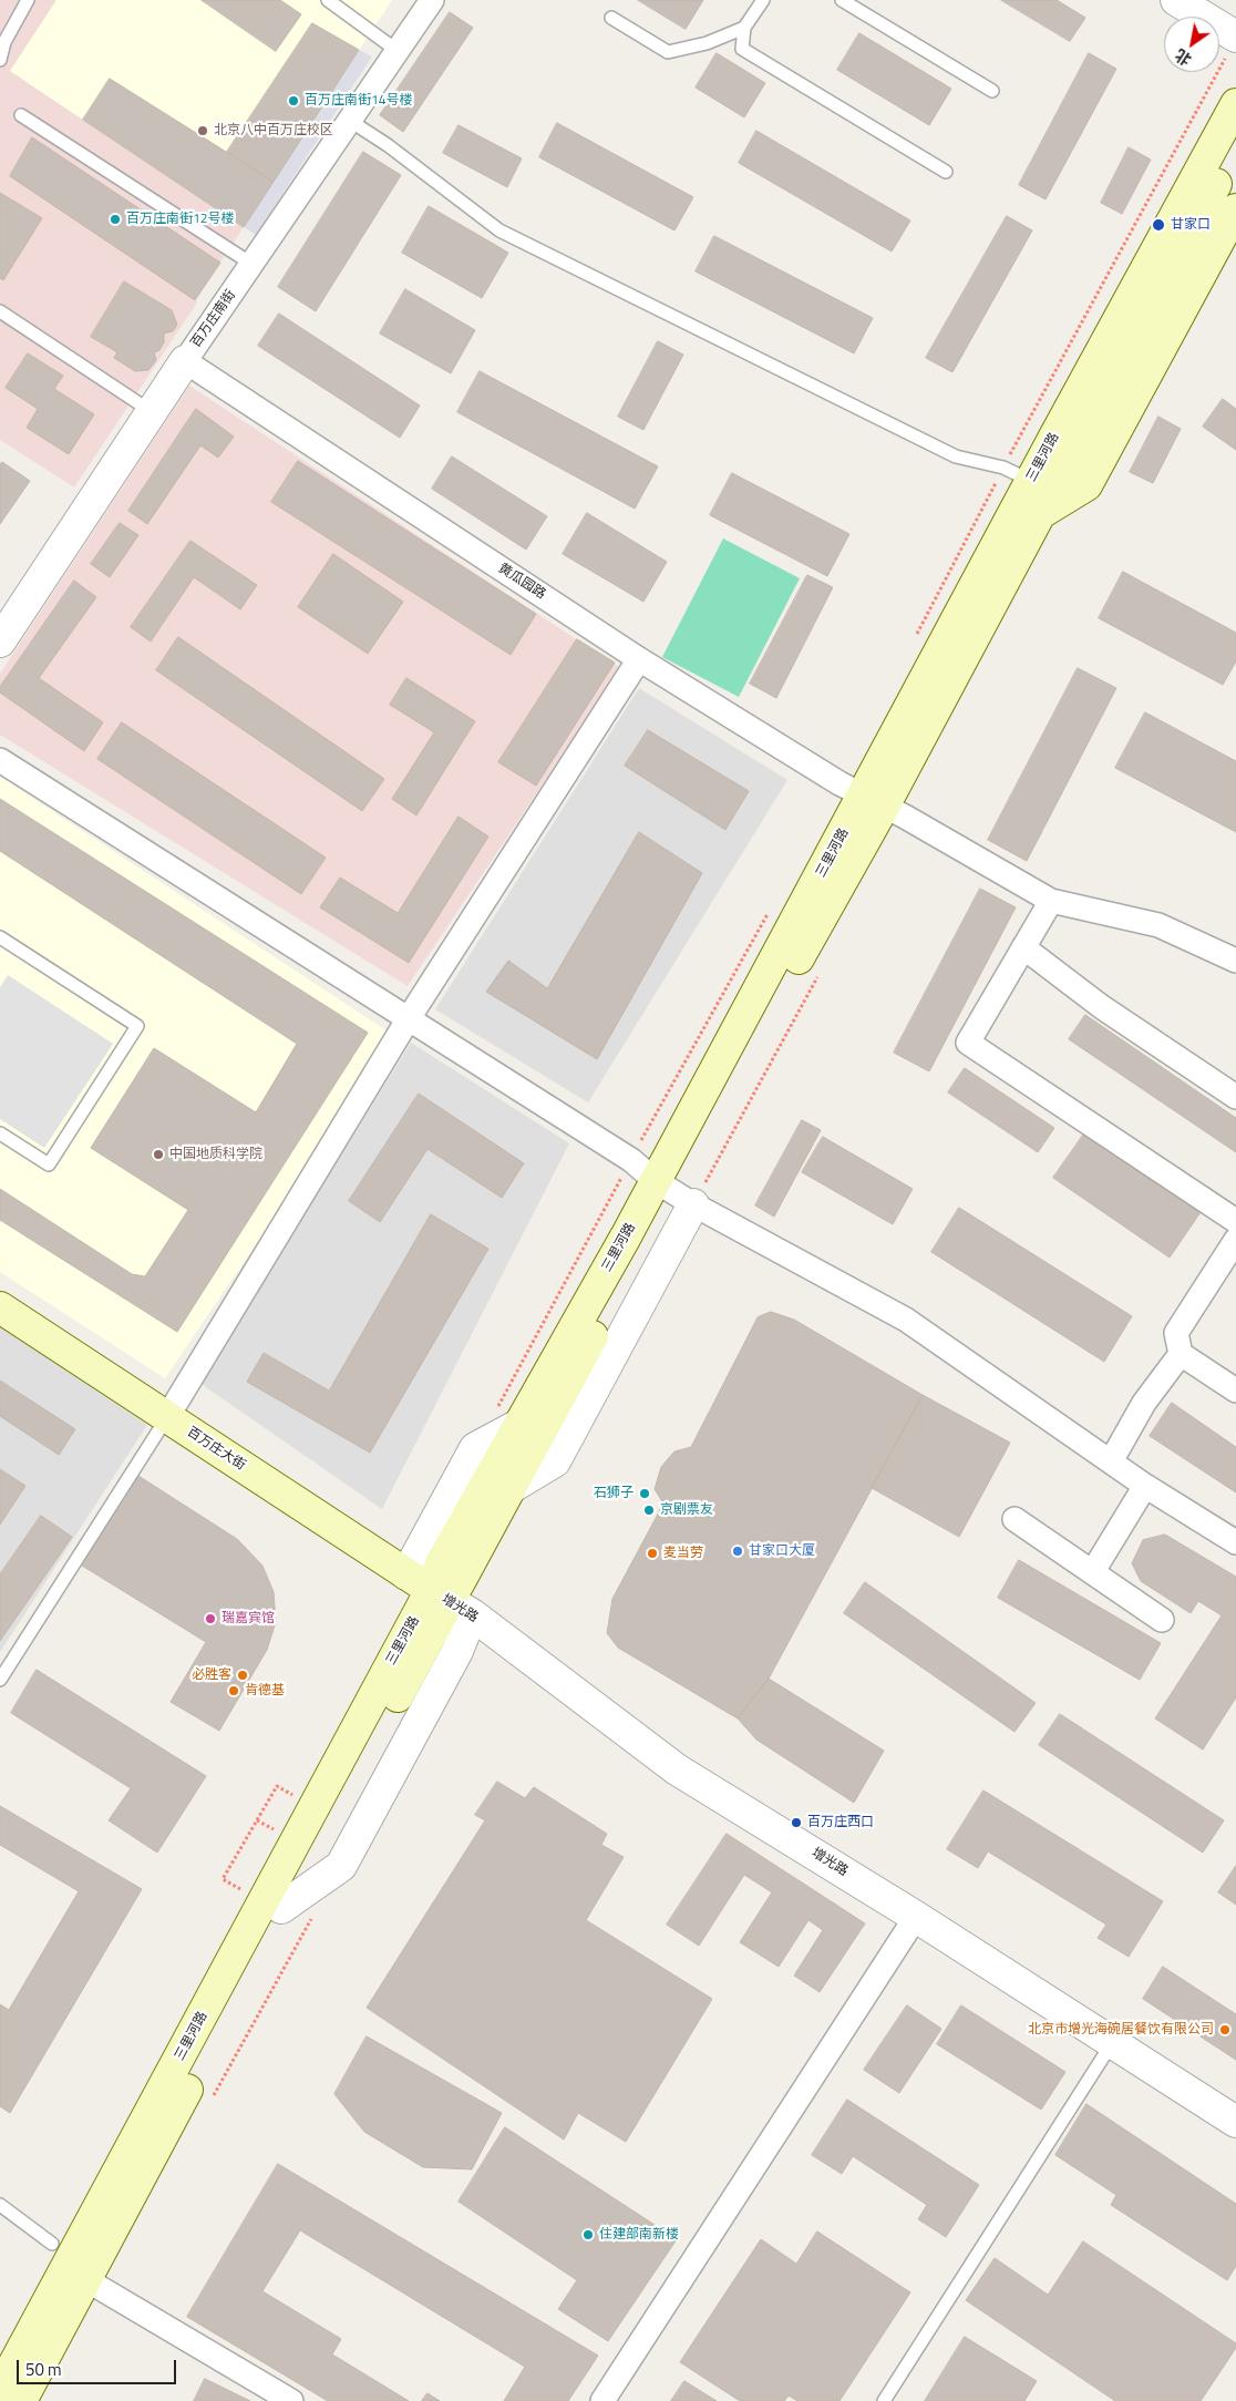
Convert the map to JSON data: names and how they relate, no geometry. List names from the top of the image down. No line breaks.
{"streets":{"main road":["三里河路","百万庄大街"],"street":["百万庄南街","黄瓜园路","增光路"]},"crossings":[["百万庄南街","黄瓜园路"],["三里河路","黄瓜园路"],["三里河路","百万庄大街"],["三里河路","增光路"],["百万庄大街","增光路"]],"places":["百万庄南街14号楼","北京八中百万庄校区","百万庄南街12号楼","甘家口","中国地质科学院","石狮子","京剧票友","甘家口大厦","麦当劳","瑞嘉宾馆","必胜客","肯德基","百万庄西口","北京市增光海碗居餐饮有限公司","住建部南新楼"],"scale_bar":"50 m","north":"bottom left"}
